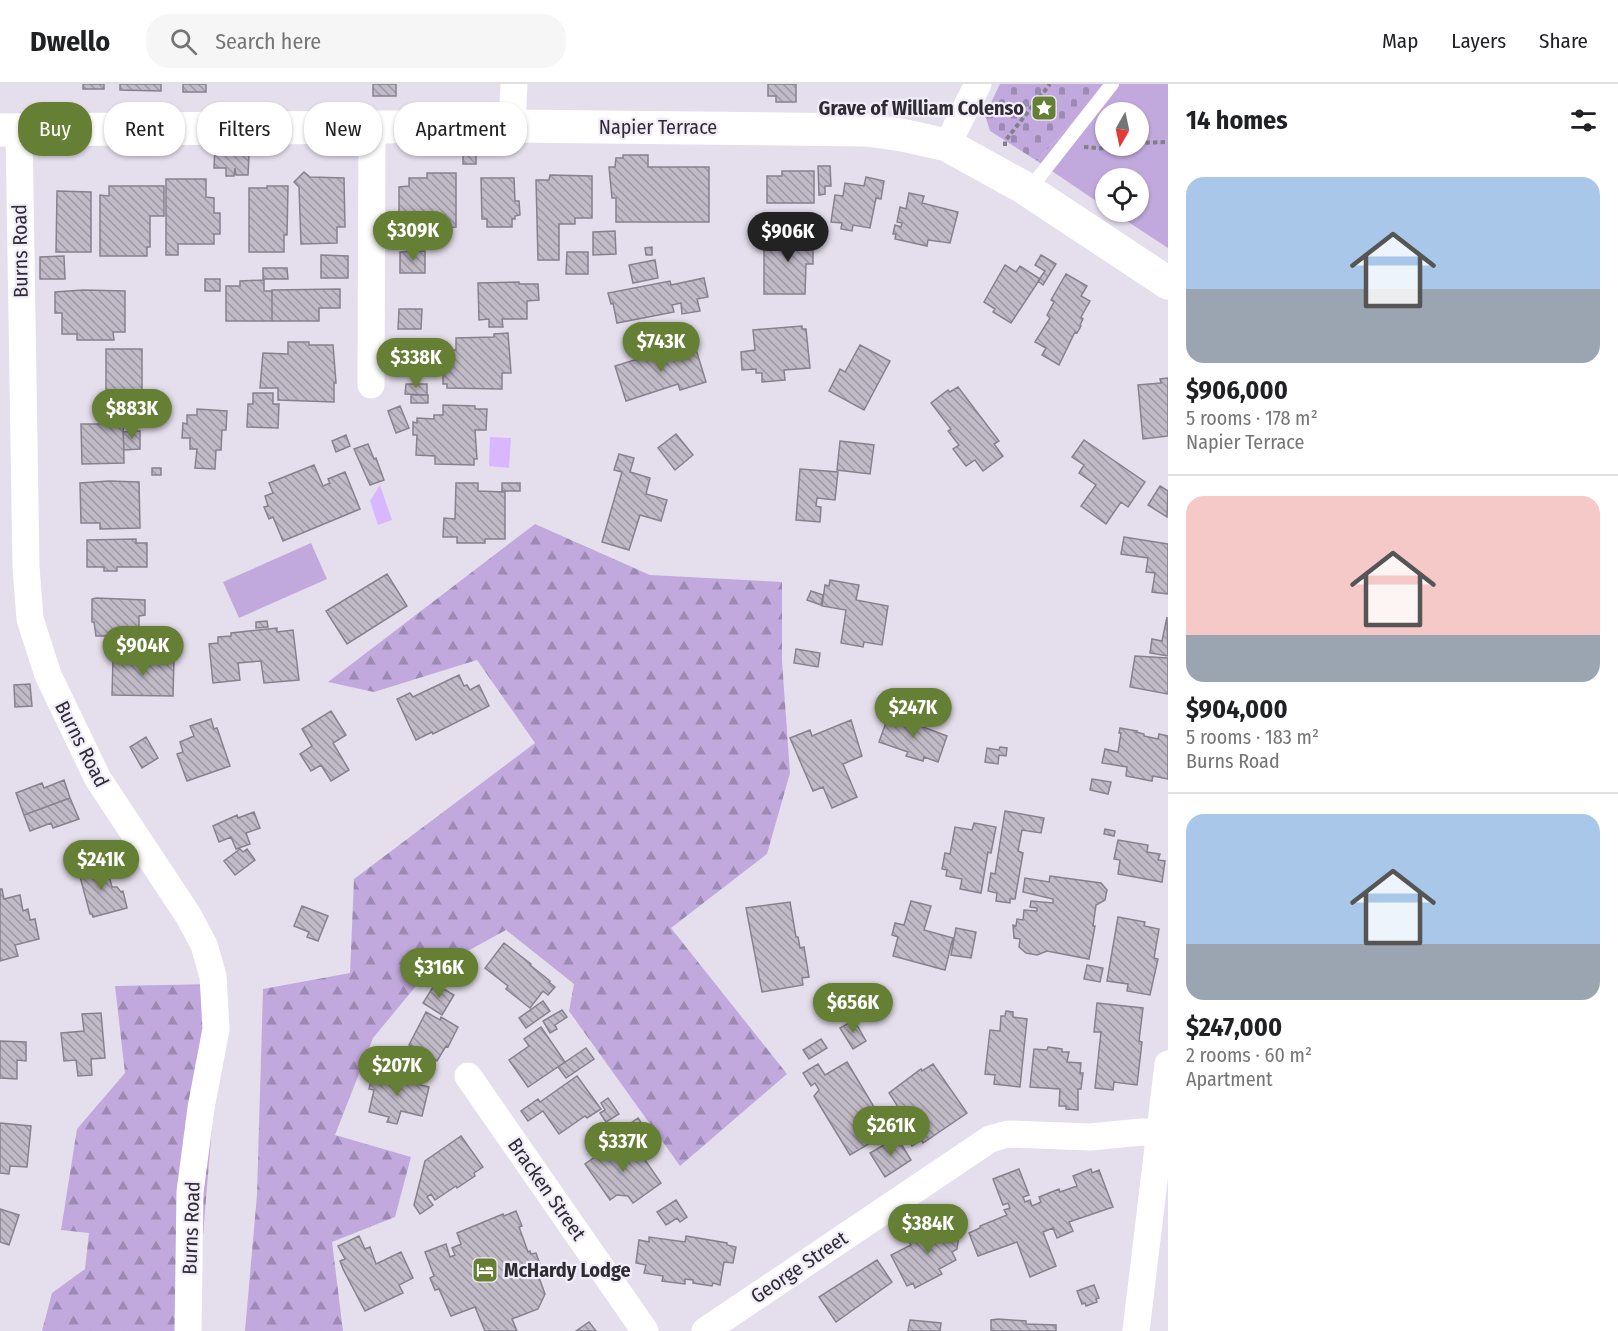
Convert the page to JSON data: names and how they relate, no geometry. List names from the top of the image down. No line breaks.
{"streets":{"street":["Napier Terrace","Burns Road","Bracken Street","George Street"]},"crossings":[["Napier Terrace","Burns Road"]],"places":{"place":["Grave of William Colenso"],"hotel":["McHardy Lodge"]},"north":"bottom","page":{"header":"Dwello","search":"Search here","nav":["Map","Layers","Share"],"heading":"14 homes","chip":["Buy","Rent","Filters","New","Apartment"],"list":[{"name":"$906,000","note":"5 rooms · 178 m² · Napier Terrace"},{"name":"$904,000","note":"5 rooms · 183 m² · Burns Road"},{"name":"$247,000","note":"2 rooms · 60 m² · Apartment"}],"price":["$309K","$906K","$743K","$338K","$883K","$904K","$247K","$241K","$316K","$656K","$207K","$261K","$337K","$384K"]}}
